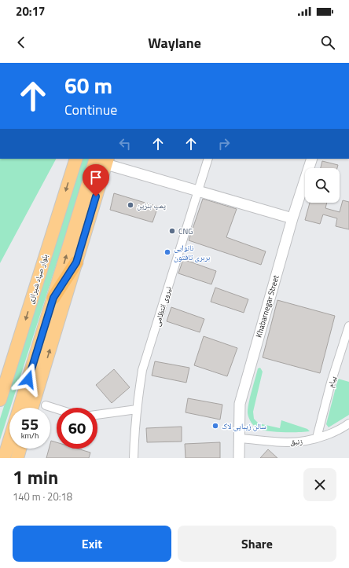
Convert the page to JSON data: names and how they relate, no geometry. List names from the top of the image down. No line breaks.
{"streets":{"main road":["بلوار صیاد شیرازی"],"street":["نیروی انتظامی","Khabarnegar Street","پیام","زنبق"]},"crossings":[["Khabarnegar Street","زنبق"],["پیام","زنبق"]],"places":["پمپ بنزین","CNG","نانوایی بربری تافتون","سالن زیبایی لاک"],"page":{"status":"20:17","header":"Waylane","turn":["60 m","Continue"],"speed":"55 km/h","limit":"60","heading":["1 min","140 m · 20:18"],"buttons":["Exit","Share"]}}
